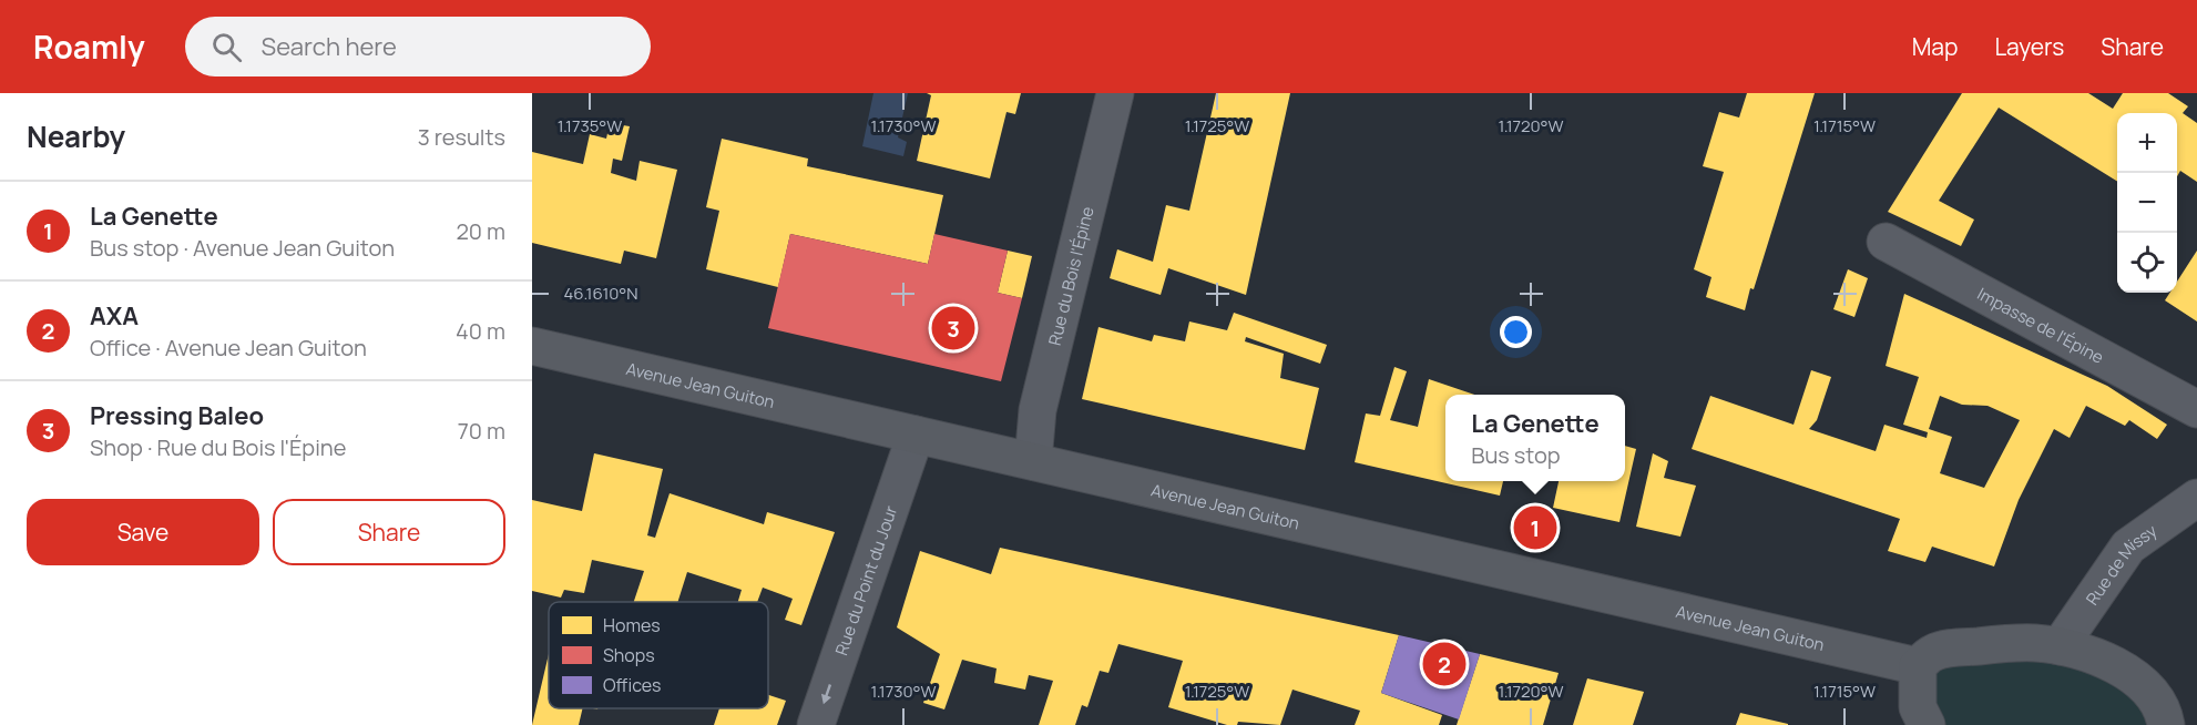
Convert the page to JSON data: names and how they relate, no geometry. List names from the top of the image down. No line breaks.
{"streets":{"main road":["Avenue Jean Guiton"],"street":["Rue du Bois l'Épine","Impasse de l'Épine","Rue de Missy","Rue du Point du Jour"]},"crossings":[["Rue du Bois l'Épine","Avenue Jean Guiton"],["Avenue Jean Guiton","Rue du Point du Jour"]],"one_way":["Rue du Point du Jour"],"legend":["Homes","Shops","Offices"],"page":{"header":"Roamly","search":"Search here","nav":["Map","Layers","Share"],"heading":["Nearby","3 results"],"map_buttons":["+","−"],"list":[{"mark":"1","name":"La Genette","note":"Bus stop · Avenue Jean Guiton","value":"20 m"},{"mark":"2","name":"AXA","note":"Office · Avenue Jean Guiton","value":"40 m"},{"mark":"3","name":"Pressing Baleo","note":"Shop · Rue du Bois l'Épine","value":"70 m"}],"pins":["3","1","2"],"popup":["La Genette","Bus stop"],"buttons":["Save","Share"]},"coordinates":["1.1735°W","1.1730°W","1.1725°W","1.1720°W","1.1715°W","46.1610°N"]}
